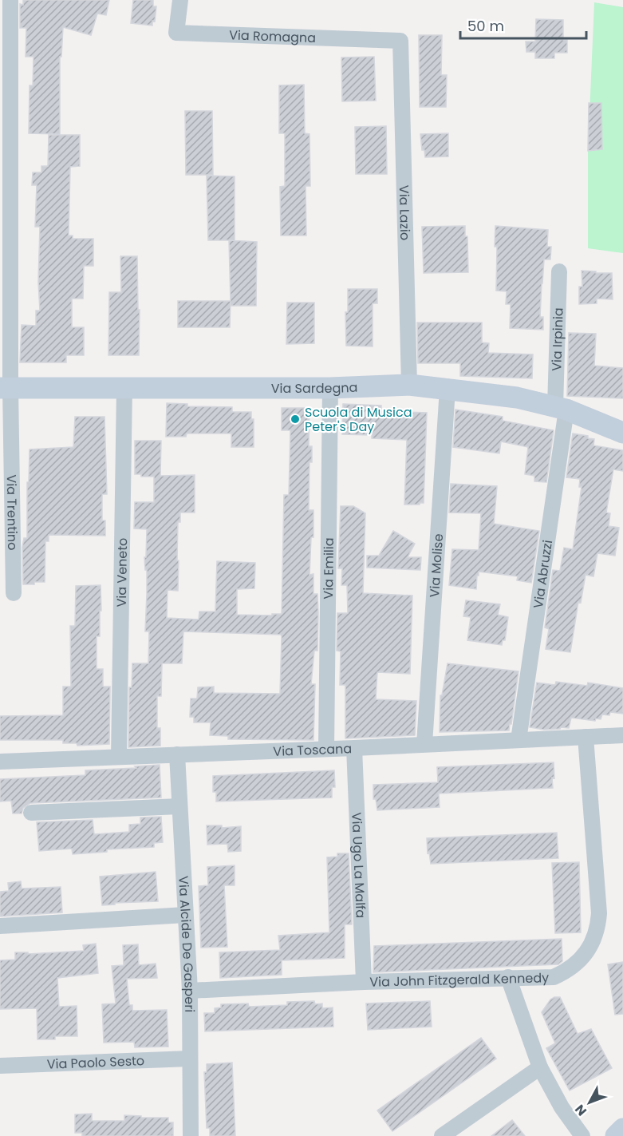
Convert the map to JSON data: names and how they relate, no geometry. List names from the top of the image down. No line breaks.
{"streets":{"street":["Via Romagna","Via Lazio","Via Irpinia","Via Sardegna","Via Trentino","Via Molise","Via Emilia","Via Veneto","Via Abruzzi","Via Toscana","Via Ugo La Malfa","Via Alcide De Gasperi","Via John Fitzgerald Kennedy","Via Paolo Sesto"]},"crossings":[["Via Romagna","Via Lazio"],["Via Lazio","Via Sardegna"],["Via Irpinia","Via Sardegna"],["Via Irpinia","Via Abruzzi"],["Via Sardegna","Via Trentino"],["Via Sardegna","Via Molise"],["Via Sardegna","Via Emilia"],["Via Sardegna","Via Veneto"],["Via Sardegna","Via Abruzzi"],["Via Molise","Via Toscana"],["Via Emilia","Via Toscana"],["Via Veneto","Via Toscana"],["Via Abruzzi","Via Toscana"],["Via Toscana","Via Ugo La Malfa"],["Via Toscana","Via Alcide De Gasperi"],["Via Toscana","Via John Fitzgerald Kennedy"],["Via Ugo La Malfa","Via John Fitzgerald Kennedy"],["Via Alcide De Gasperi","Via John Fitzgerald Kennedy"],["Via Alcide De Gasperi","Via Paolo Sesto"]],"places":["Scuola di Musica Peter's Day"],"scale_bar":"50 m","north":"bottom left"}
